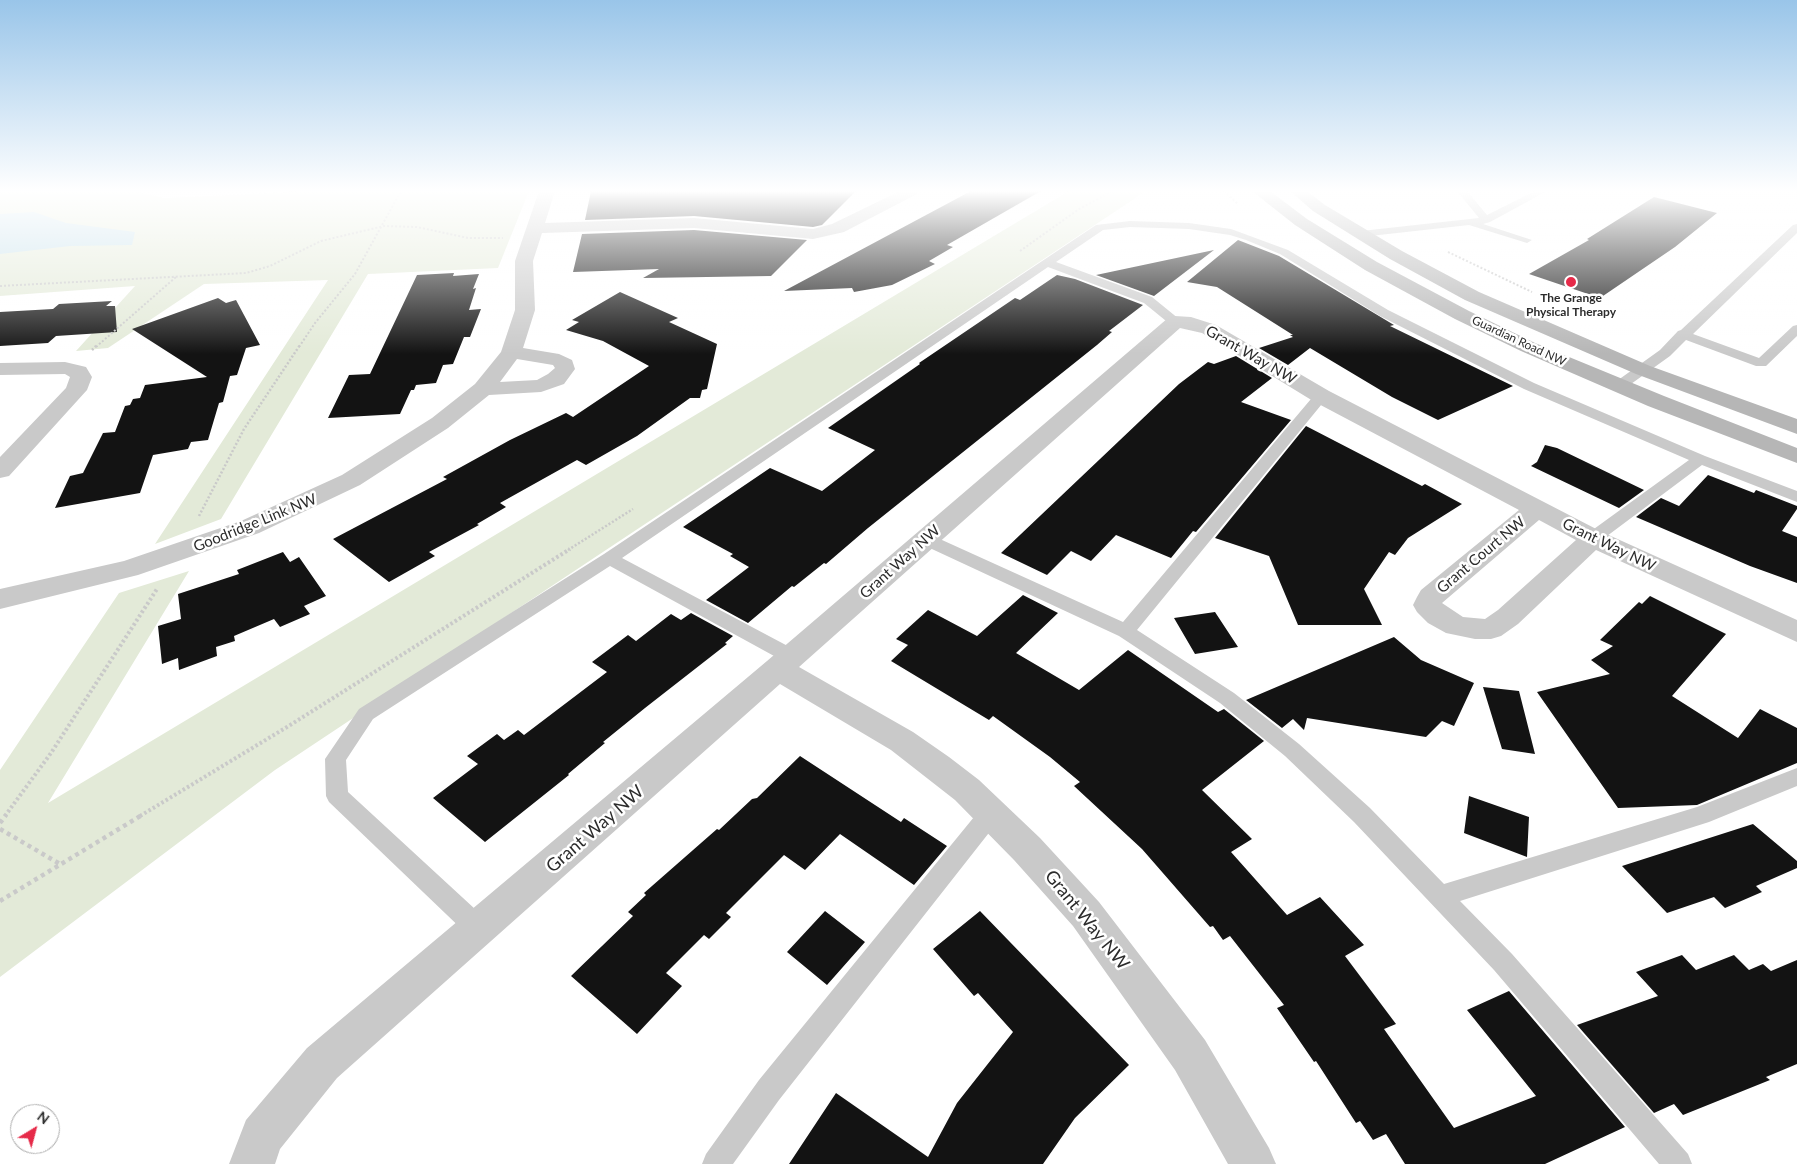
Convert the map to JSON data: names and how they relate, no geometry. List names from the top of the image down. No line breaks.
{"streets":{"main road":["Guardian Road NW"],"street":["Grant Way NW","Goodridge Link NW","Grant Court NW"]},"crossings":[["Grant Way NW","Grant Court NW"]],"places":["The Grange Physical Therapy"],"north":"top right"}
